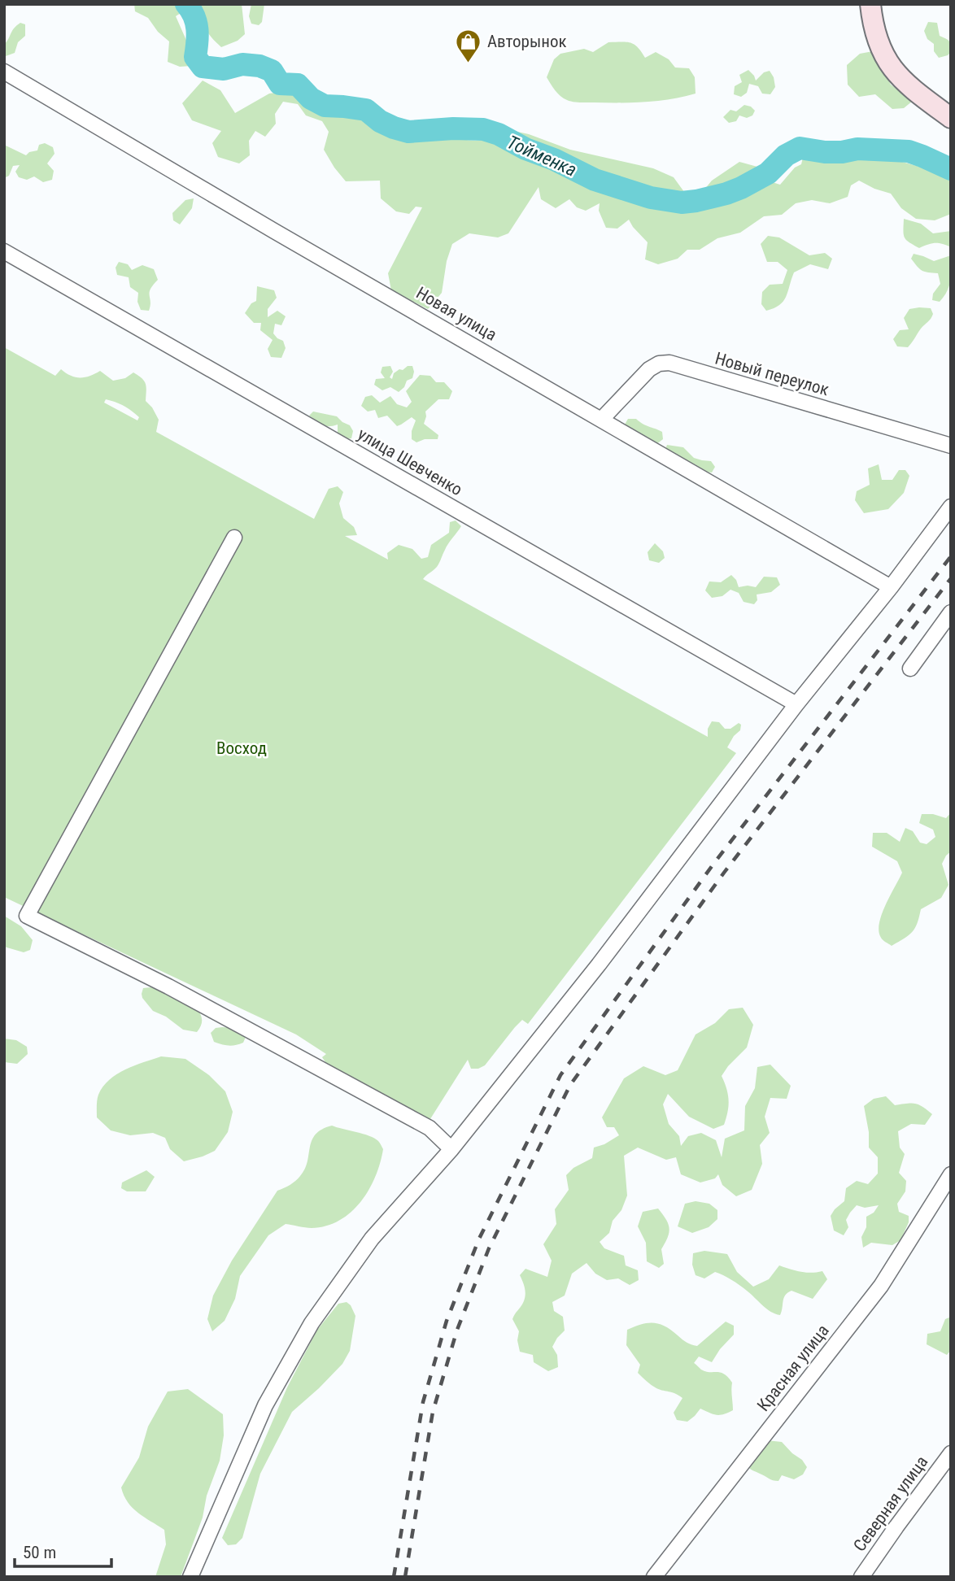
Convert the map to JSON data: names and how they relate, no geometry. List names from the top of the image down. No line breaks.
{"streets":{"street":["Новая улица","Новый переулок","улица Шевченко","Красная улица","Северная улица"]},"crossings":[["Новая улица","Новый переулок"]],"water":["Тойменка"],"parks":["Восход"],"places":{"shop":["Авторынок"]},"scale_bar":"50 m"}
